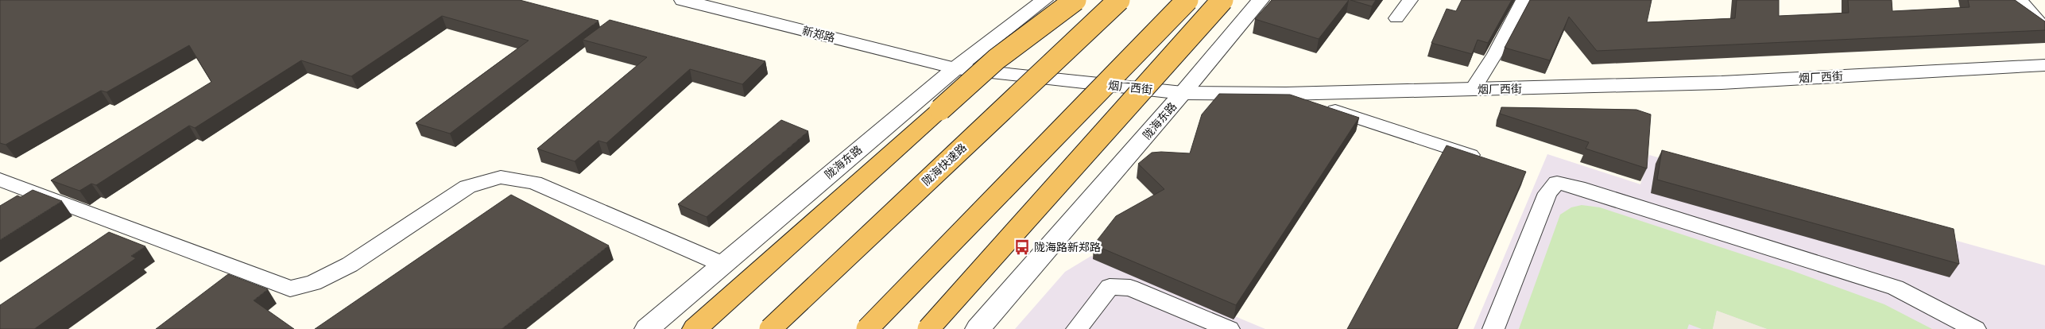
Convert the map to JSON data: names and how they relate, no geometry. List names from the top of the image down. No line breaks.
{"streets":{"highway":["陇海快速路"],"street":["新郑路","烟厂西街","陇海东路"]},"crossings":[["新郑路","烟厂西街"],["新郑路","陇海东路"],["烟厂西街","陇海东路"]],"places":{"bus stop":["陇海路新郑路"]}}
